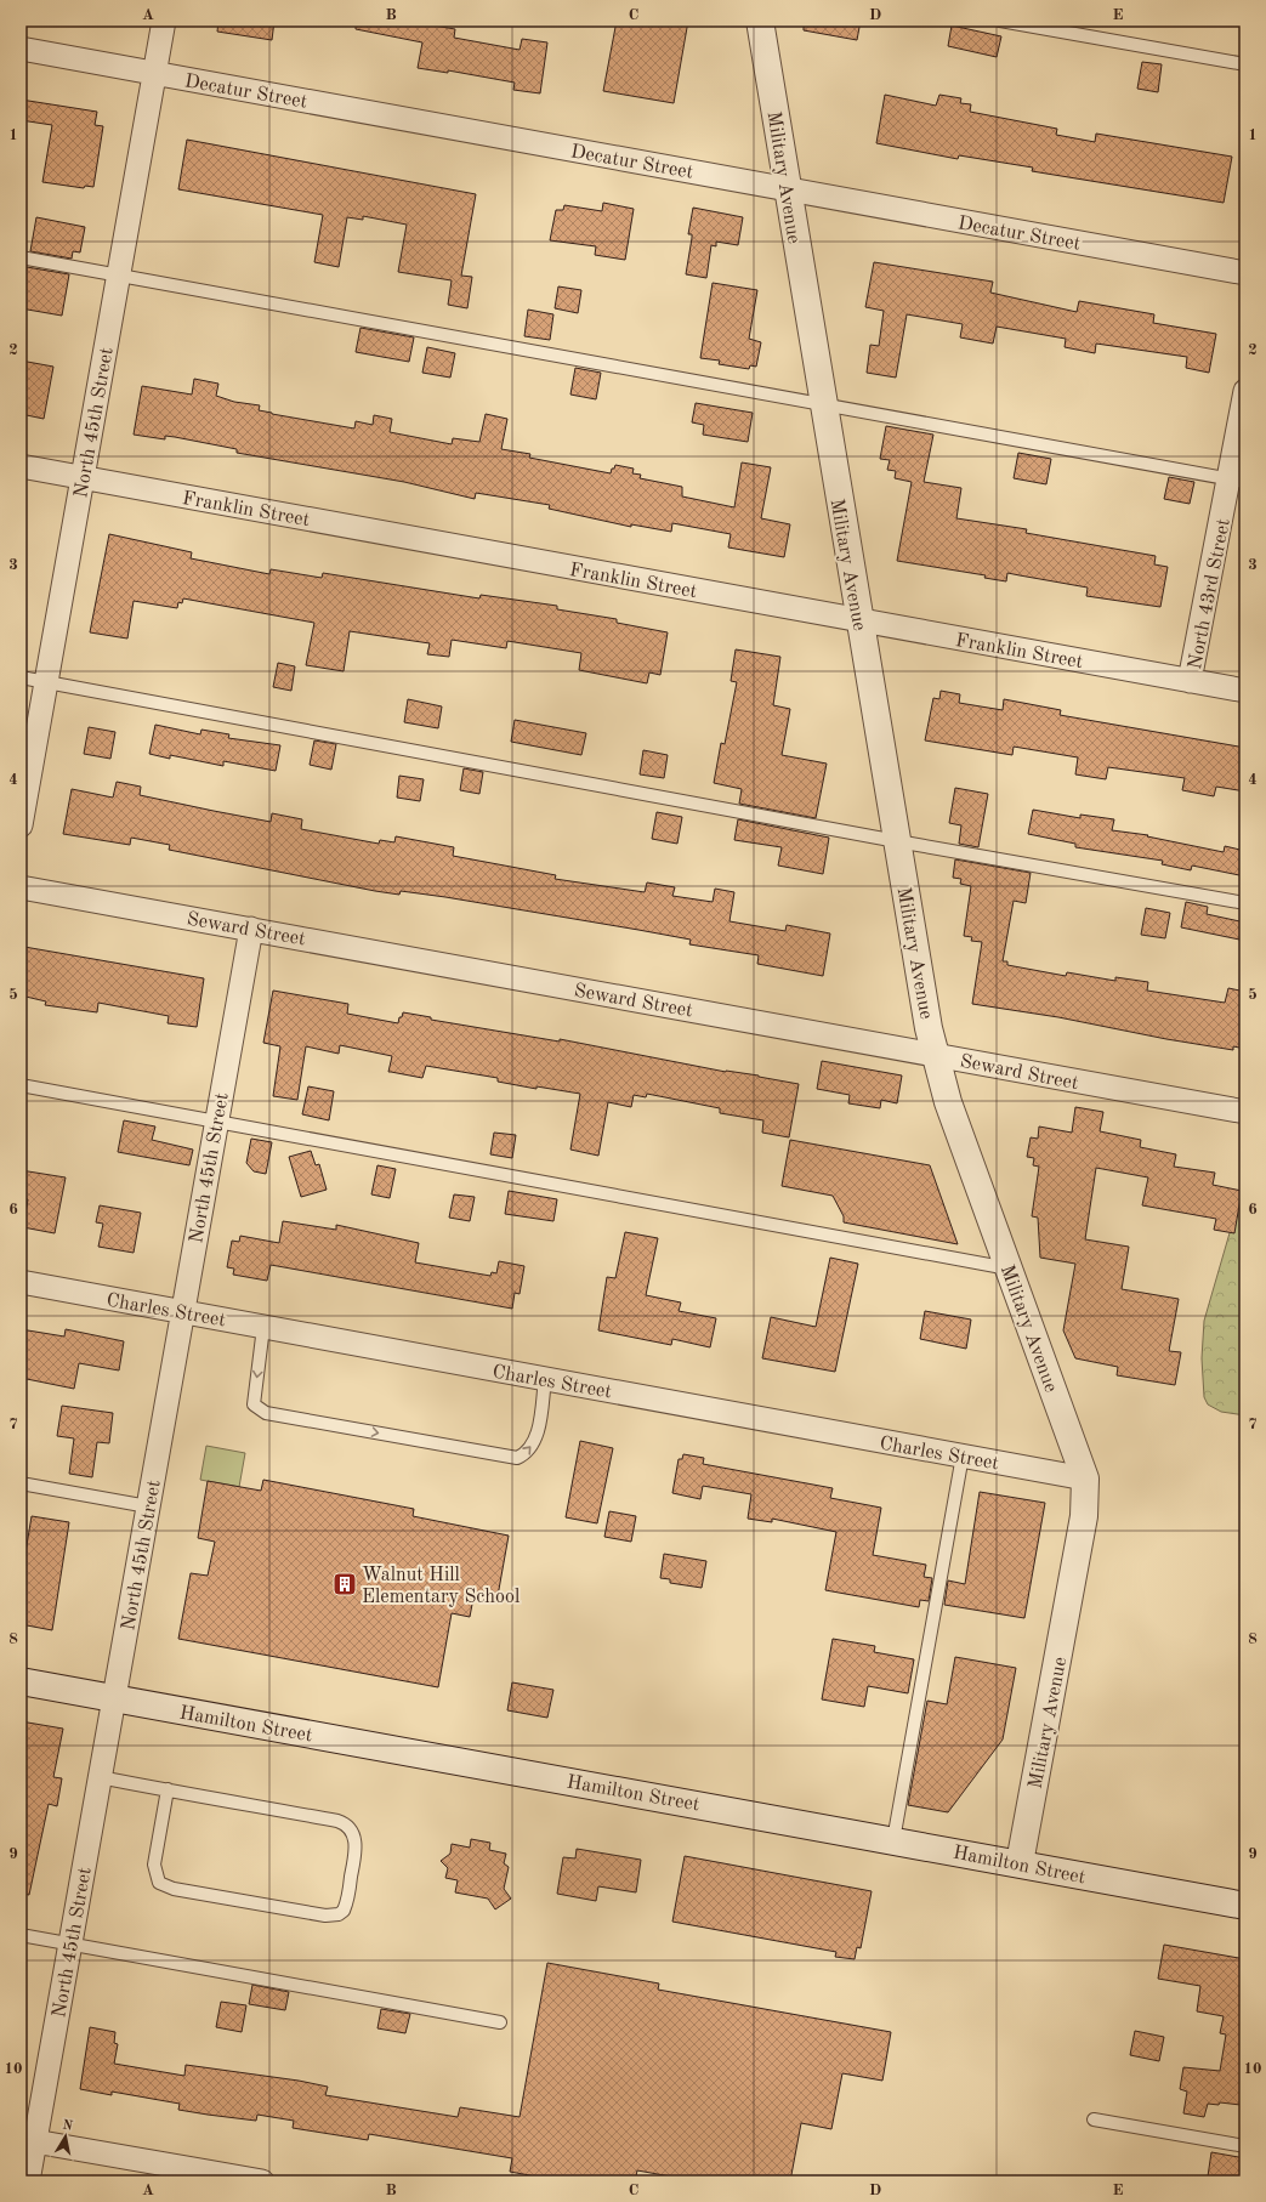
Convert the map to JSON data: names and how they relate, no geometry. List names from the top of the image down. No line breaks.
{"streets":{"street":["Decatur Street","Military Avenue","North 45th Street","Franklin Street","North 43rd Street","Seward Street","Charles Street","Hamilton Street"]},"crossings":[["Decatur Street","Military Avenue"],["Decatur Street","North 45th Street"],["Military Avenue","Franklin Street"],["Military Avenue","Seward Street"],["Military Avenue","Charles Street"],["Military Avenue","Hamilton Street"],["North 45th Street","Franklin Street"],["North 45th Street","Seward Street"],["North 45th Street","Charles Street"],["North 45th Street","Hamilton Street"],["Franklin Street","North 43rd Street"]],"places":{"building":["Walnut Hill Elementary School"]},"north":"top","grid":{"columns":["A","B","C","D","E"],"rows":["1","2","3","4","5","6","7","8","9","10"]}}
